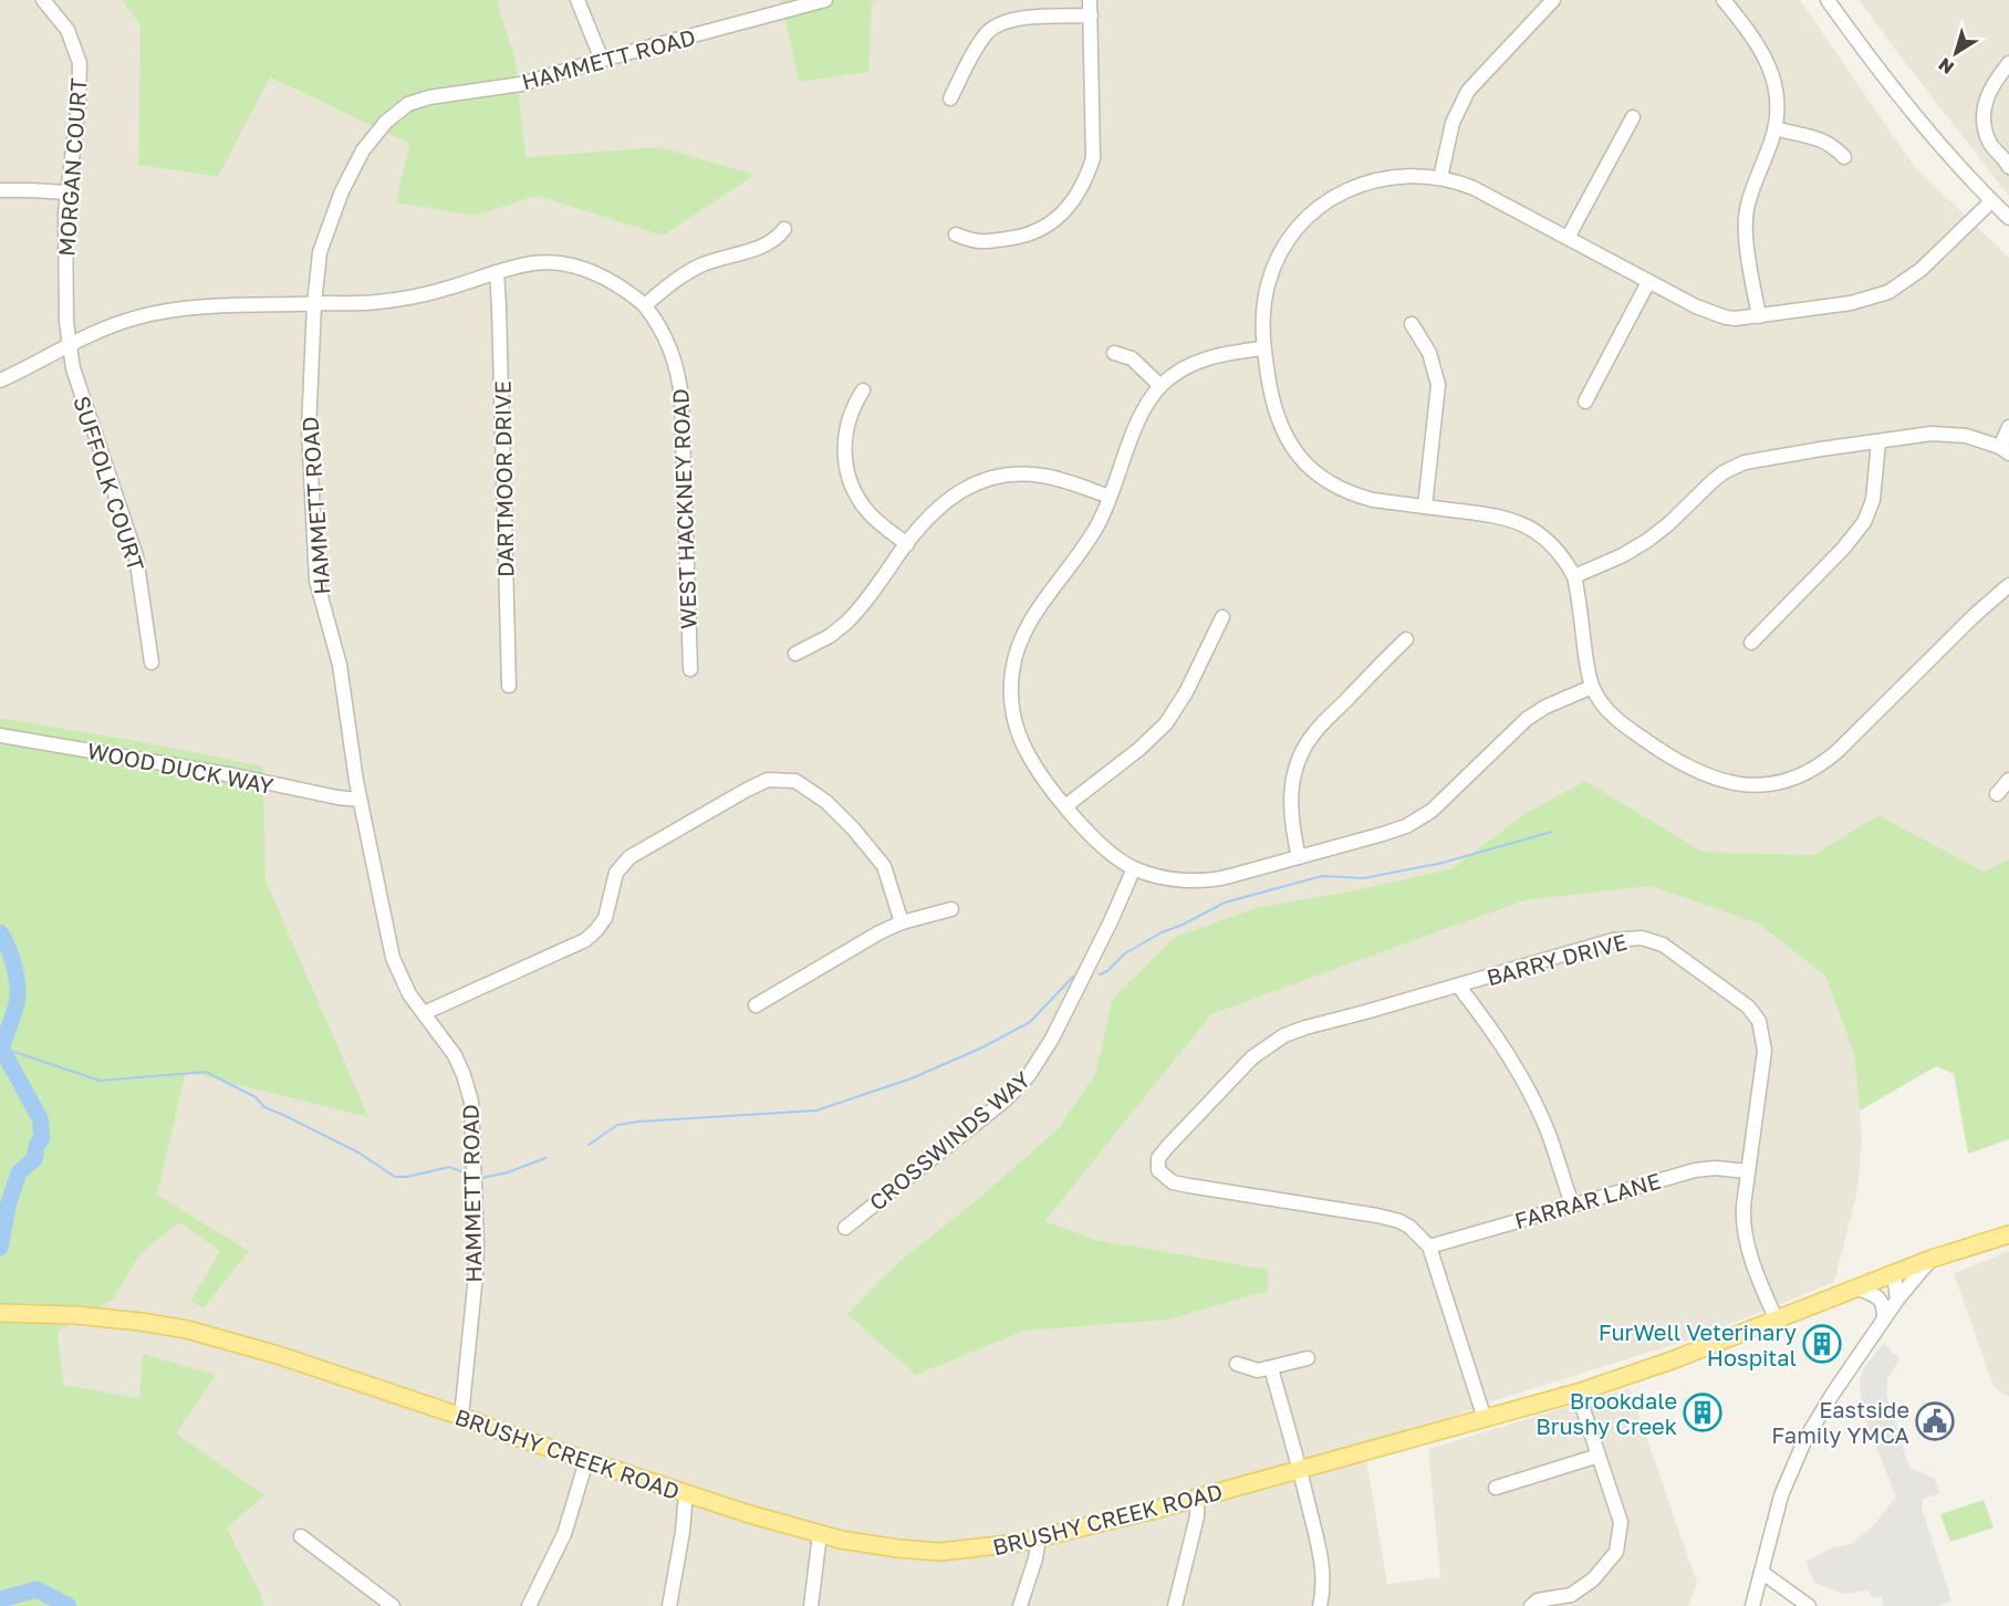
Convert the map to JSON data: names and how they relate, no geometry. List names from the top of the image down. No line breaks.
{"streets":{"main road":["BRUSHY CREEK ROAD"],"street":["HAMMETT ROAD","MORGAN COURT","DARTMOOR DRIVE","SUFFOLK COURT","WEST HACKNEY ROAD","WOOD DUCK WAY","BARRY DRIVE","CROSSWINDS WAY","FARRAR LANE"]},"crossings":[["HAMMETT ROAD","WEST HACKNEY ROAD"],["HAMMETT ROAD","WOOD DUCK WAY"],["HAMMETT ROAD","BRUSHY CREEK ROAD"],["MORGAN COURT","SUFFOLK COURT"],["MORGAN COURT","WEST HACKNEY ROAD"],["DARTMOOR DRIVE","WEST HACKNEY ROAD"],["SUFFOLK COURT","WEST HACKNEY ROAD"],["BARRY DRIVE","FARRAR LANE"],["BARRY DRIVE","BRUSHY CREEK ROAD"]],"places":{"building":["FurWell Veterinary Hospital","Brookdale Brushy Creek"],"public building":["Eastside Family YMCA"]},"north":"bottom left"}
